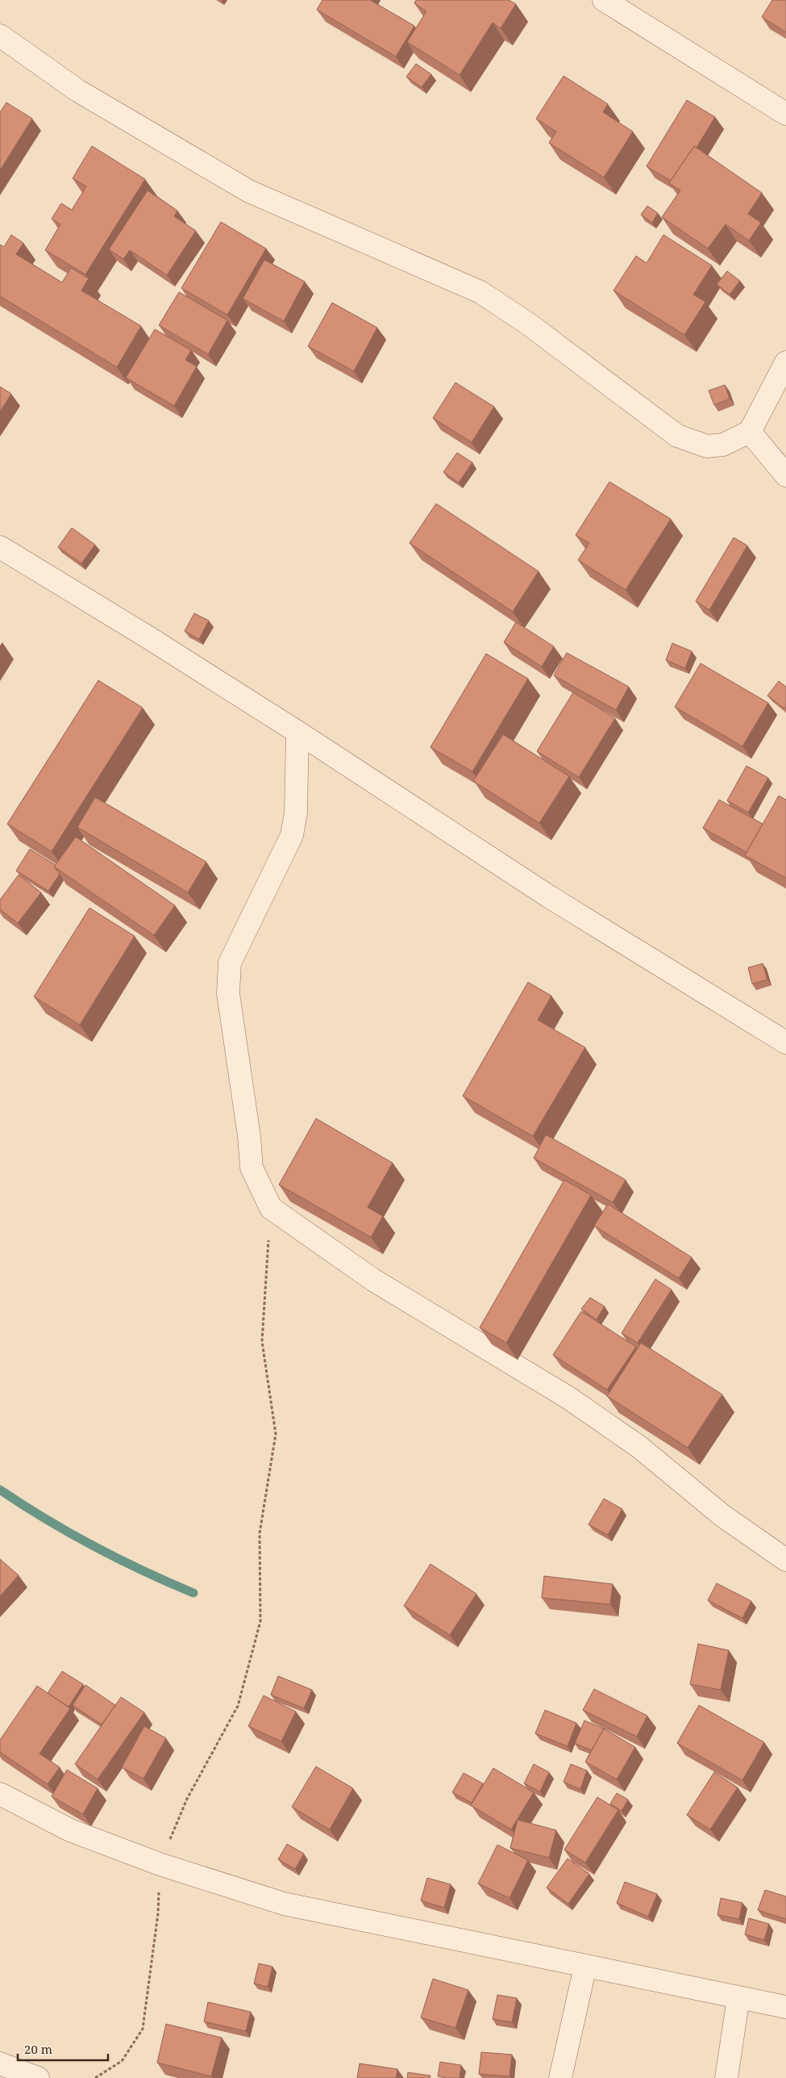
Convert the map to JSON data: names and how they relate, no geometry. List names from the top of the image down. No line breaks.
{"scale_bar":"20 m"}
